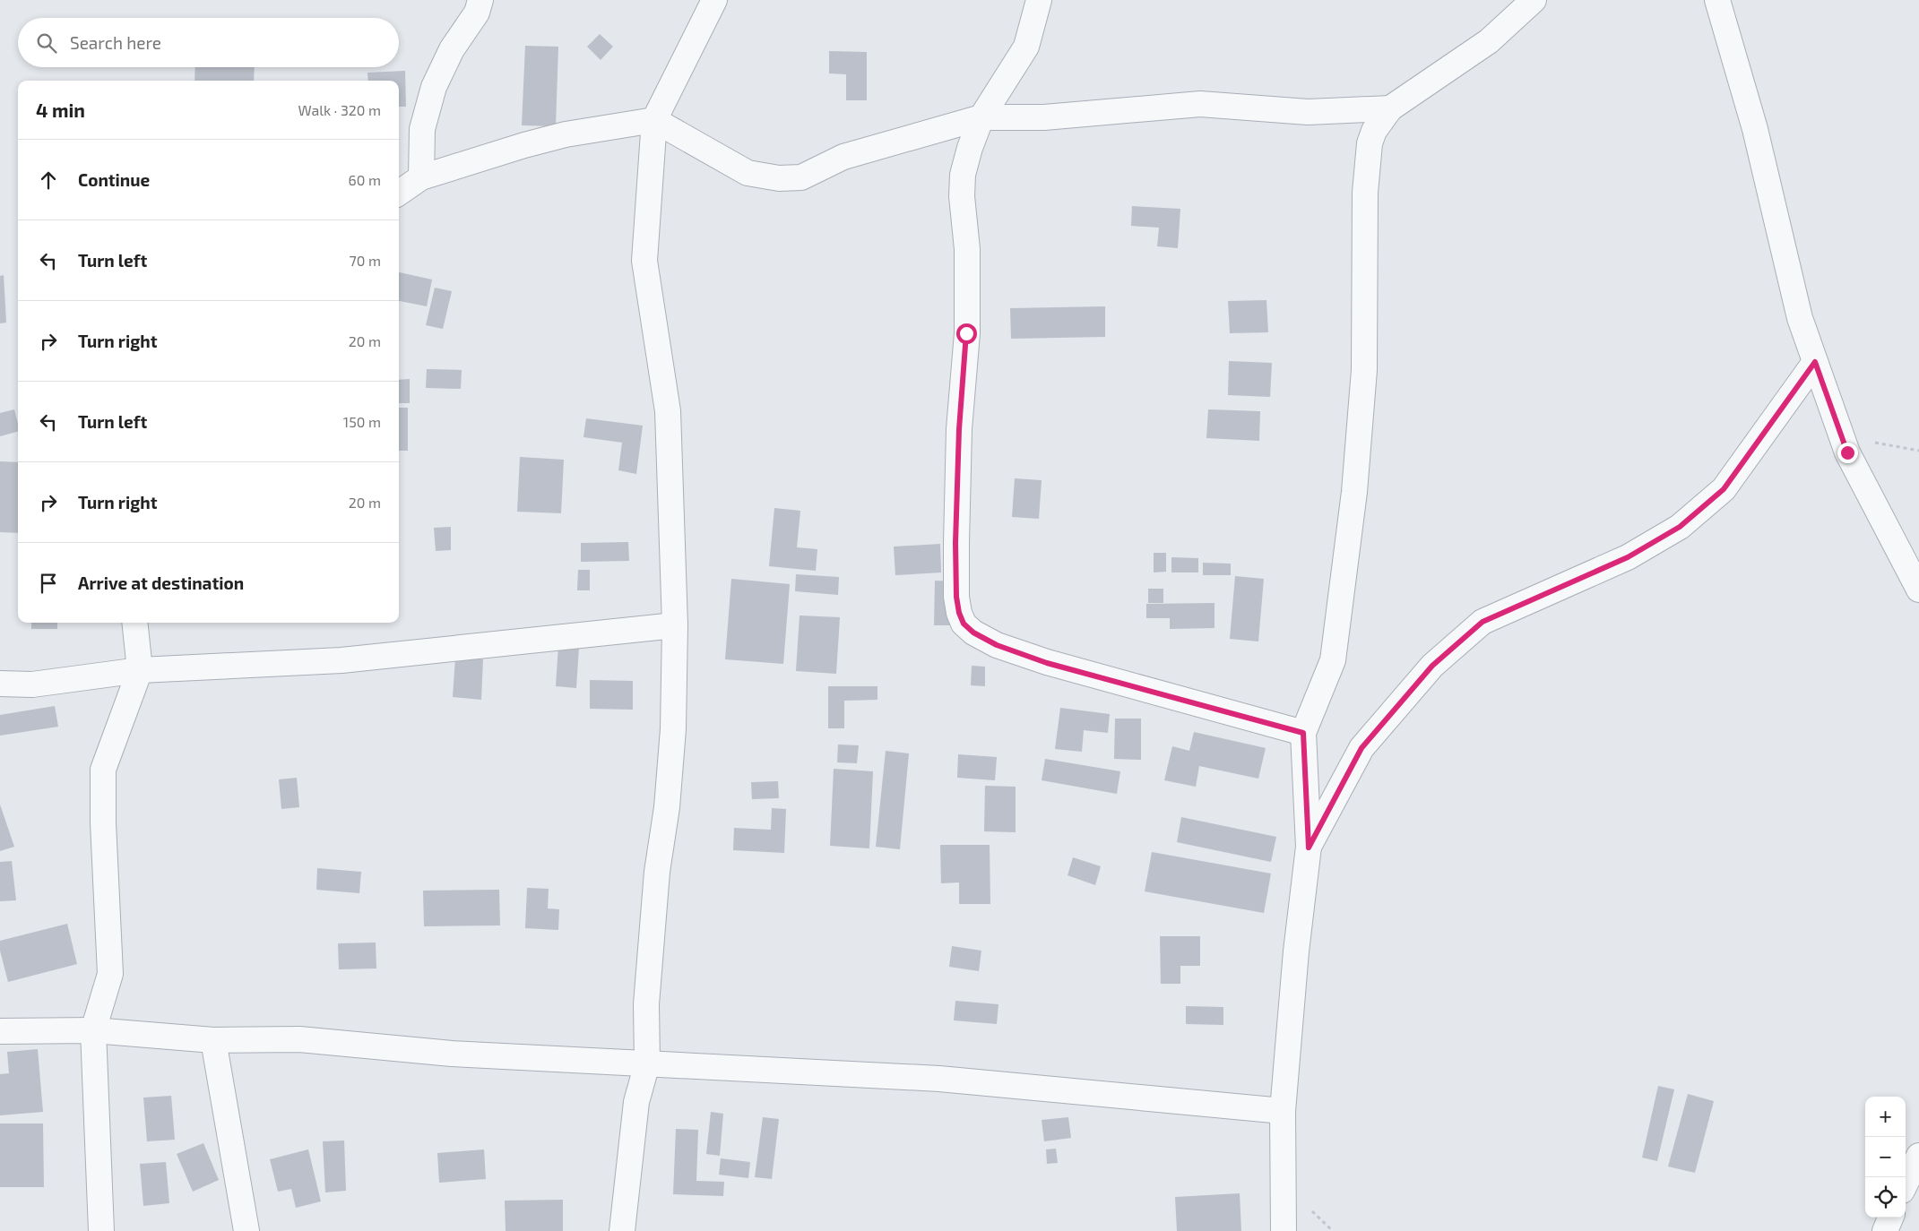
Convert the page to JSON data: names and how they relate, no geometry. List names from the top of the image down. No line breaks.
{"page":{"search":"Search here","heading":["4 min","Walk · 320 m"],"list":[["Continue","60 m"],["Turn left","70 m"],["Turn right","20 m"],["Turn left","150 m"],["Turn right","20 m"],"Arrive at destination"],"map_buttons":["+","−"]}}
